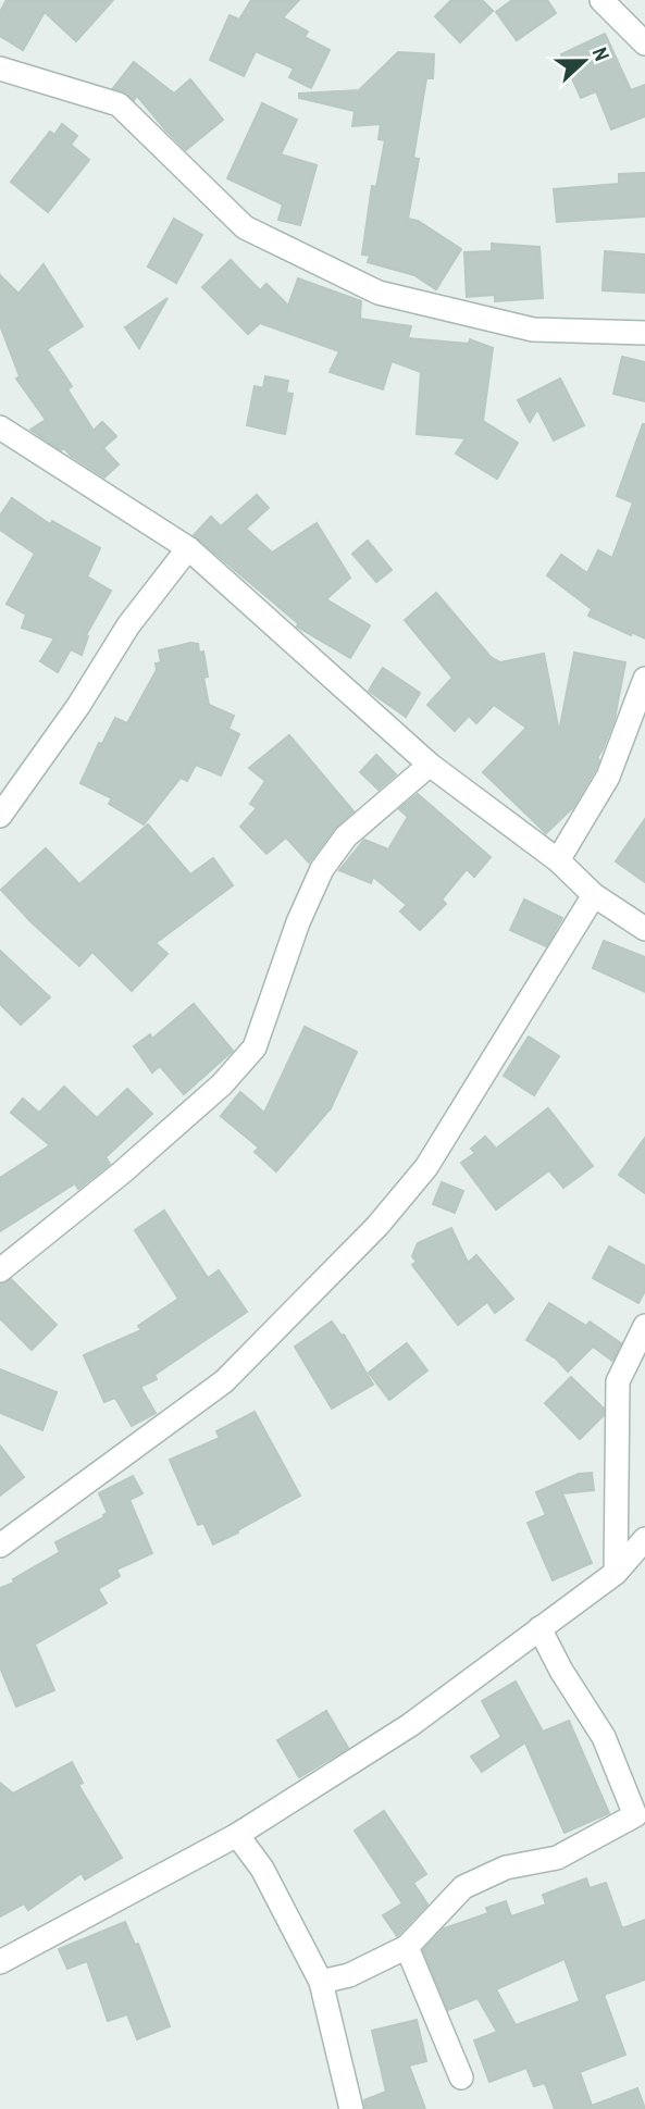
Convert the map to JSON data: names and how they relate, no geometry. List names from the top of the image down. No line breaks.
{"north":"right"}
